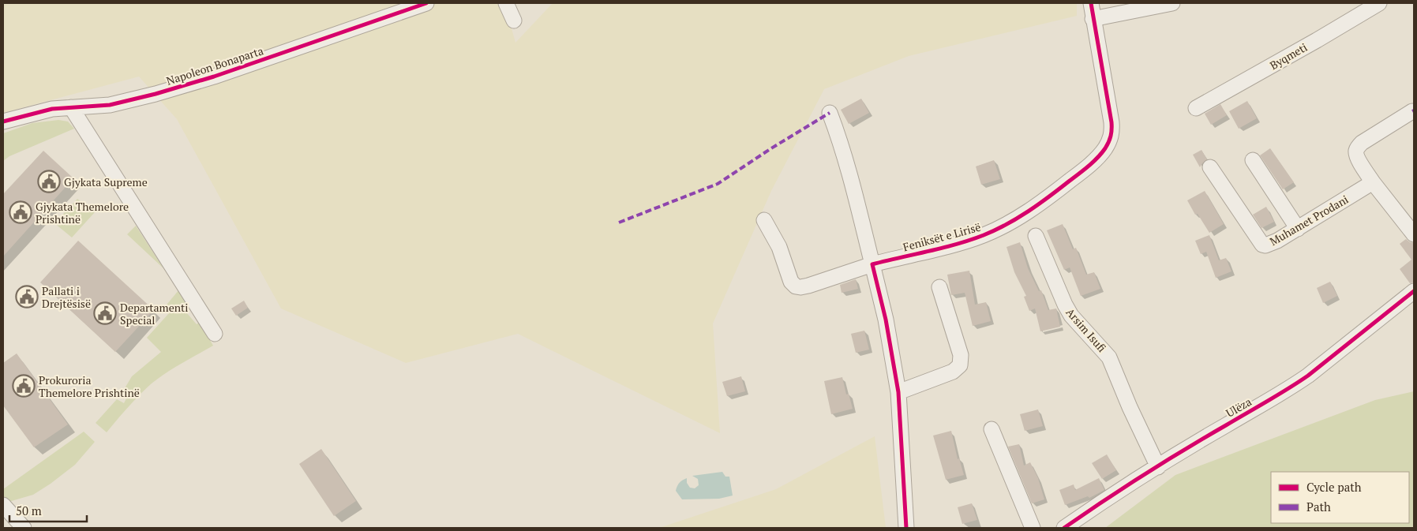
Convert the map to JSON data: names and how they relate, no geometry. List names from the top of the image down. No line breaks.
{"streets":{"street":["Byqmeti","Napoleon Bonaparta","Muhamet Prodani","Feniksët e Lirisë","Arsim Isufi","Ulëza"]},"crossings":[["Arsim Isufi","Ulëza"]],"places":{"public building":["Gjykata Supreme","Gjykata Themelore Prishtinë","Pallati i Drejtësisë","Departamenti Special","Prokuroria Themelore Prishtinë"]},"legend":["Cycle path","Path"],"scale_bar":"50 m"}
